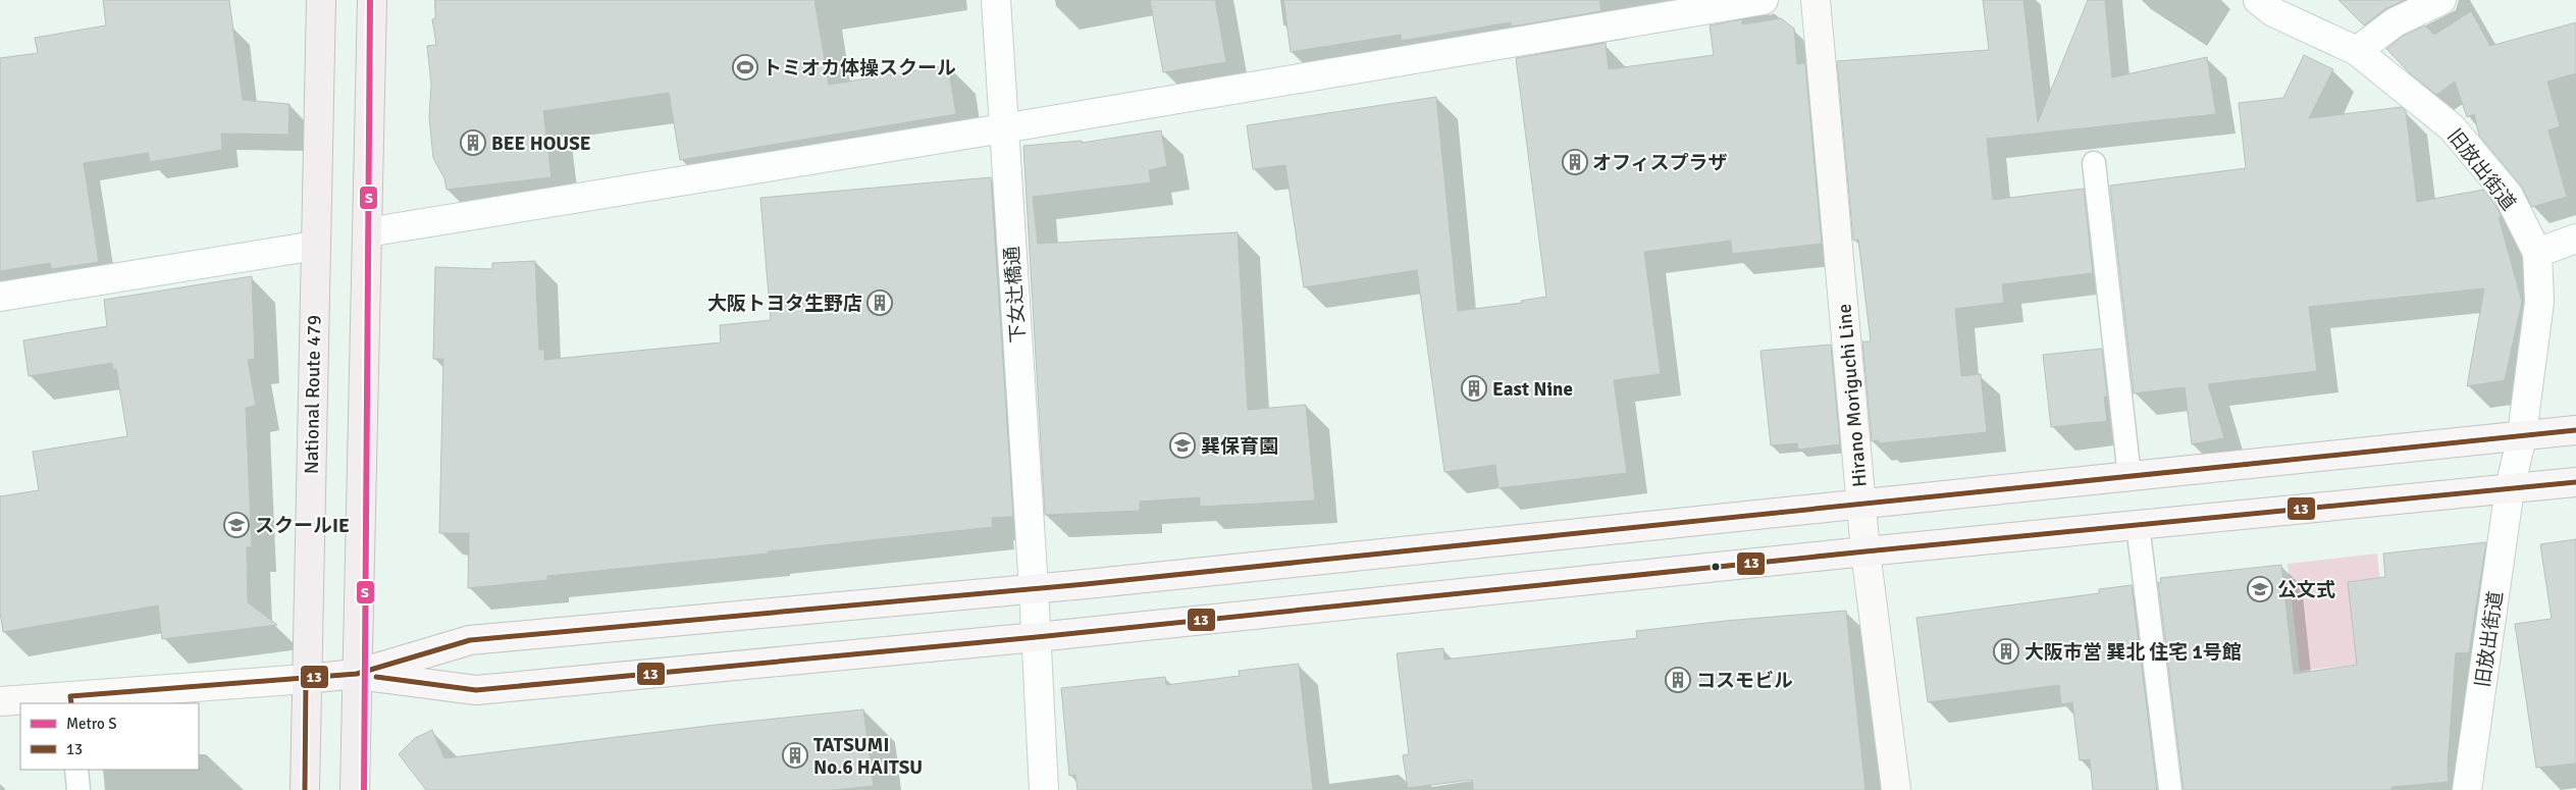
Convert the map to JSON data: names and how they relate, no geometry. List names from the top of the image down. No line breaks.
{"streets":{"highway":["National Route 479"],"main road":["Hirano Moriguchi Line"],"street":["旧放出街道","下女辻橋通"]},"places":{"sports":["トミオカ体操スクール"],"building":["BEE HOUSE","オフィスプラザ","大阪トヨタ生野店","East Nine","大阪市営 巽北 住宅 1号館","コスモビル","TATSUMI No.6 HAITSU"],"school or university":["巽保育園","スクールIE","公文式"]},"lines":["metro line S","transit line 13"],"legend":["Metro S","13"]}
